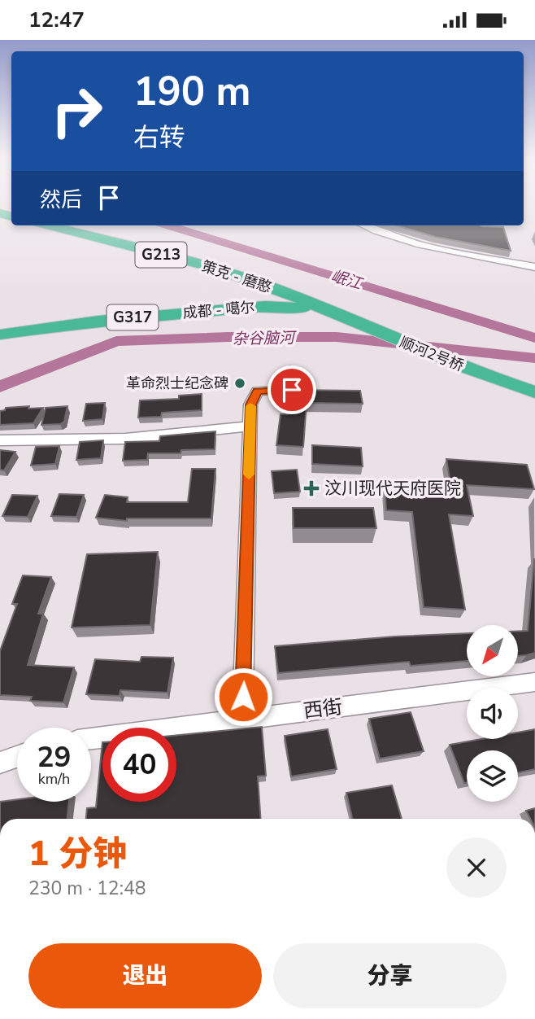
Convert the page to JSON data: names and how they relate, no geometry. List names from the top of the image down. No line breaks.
{"streets":{"highway":["G213","策克 - 磨憨","成都 - 噶尔","G317","顺河2号桥"],"street":["西街"]},"crossings":[["策克 - 磨憨","成都 - 噶尔"],["策克 - 磨憨","顺河2号桥"],["成都 - 噶尔","顺河2号桥"]],"water":["岷江","杂谷脑河"],"places":{"other":["革命烈士纪念碑"],"health":["汶川现代天府医院"]},"north":"bottom left","page":{"status":"12:47","turn":["190 m","右转"],"then":"然后","speed":"29 km/h","limit":"40","heading":["1 分钟","230 m · 12:48"],"buttons":["退出","分享"]}}
